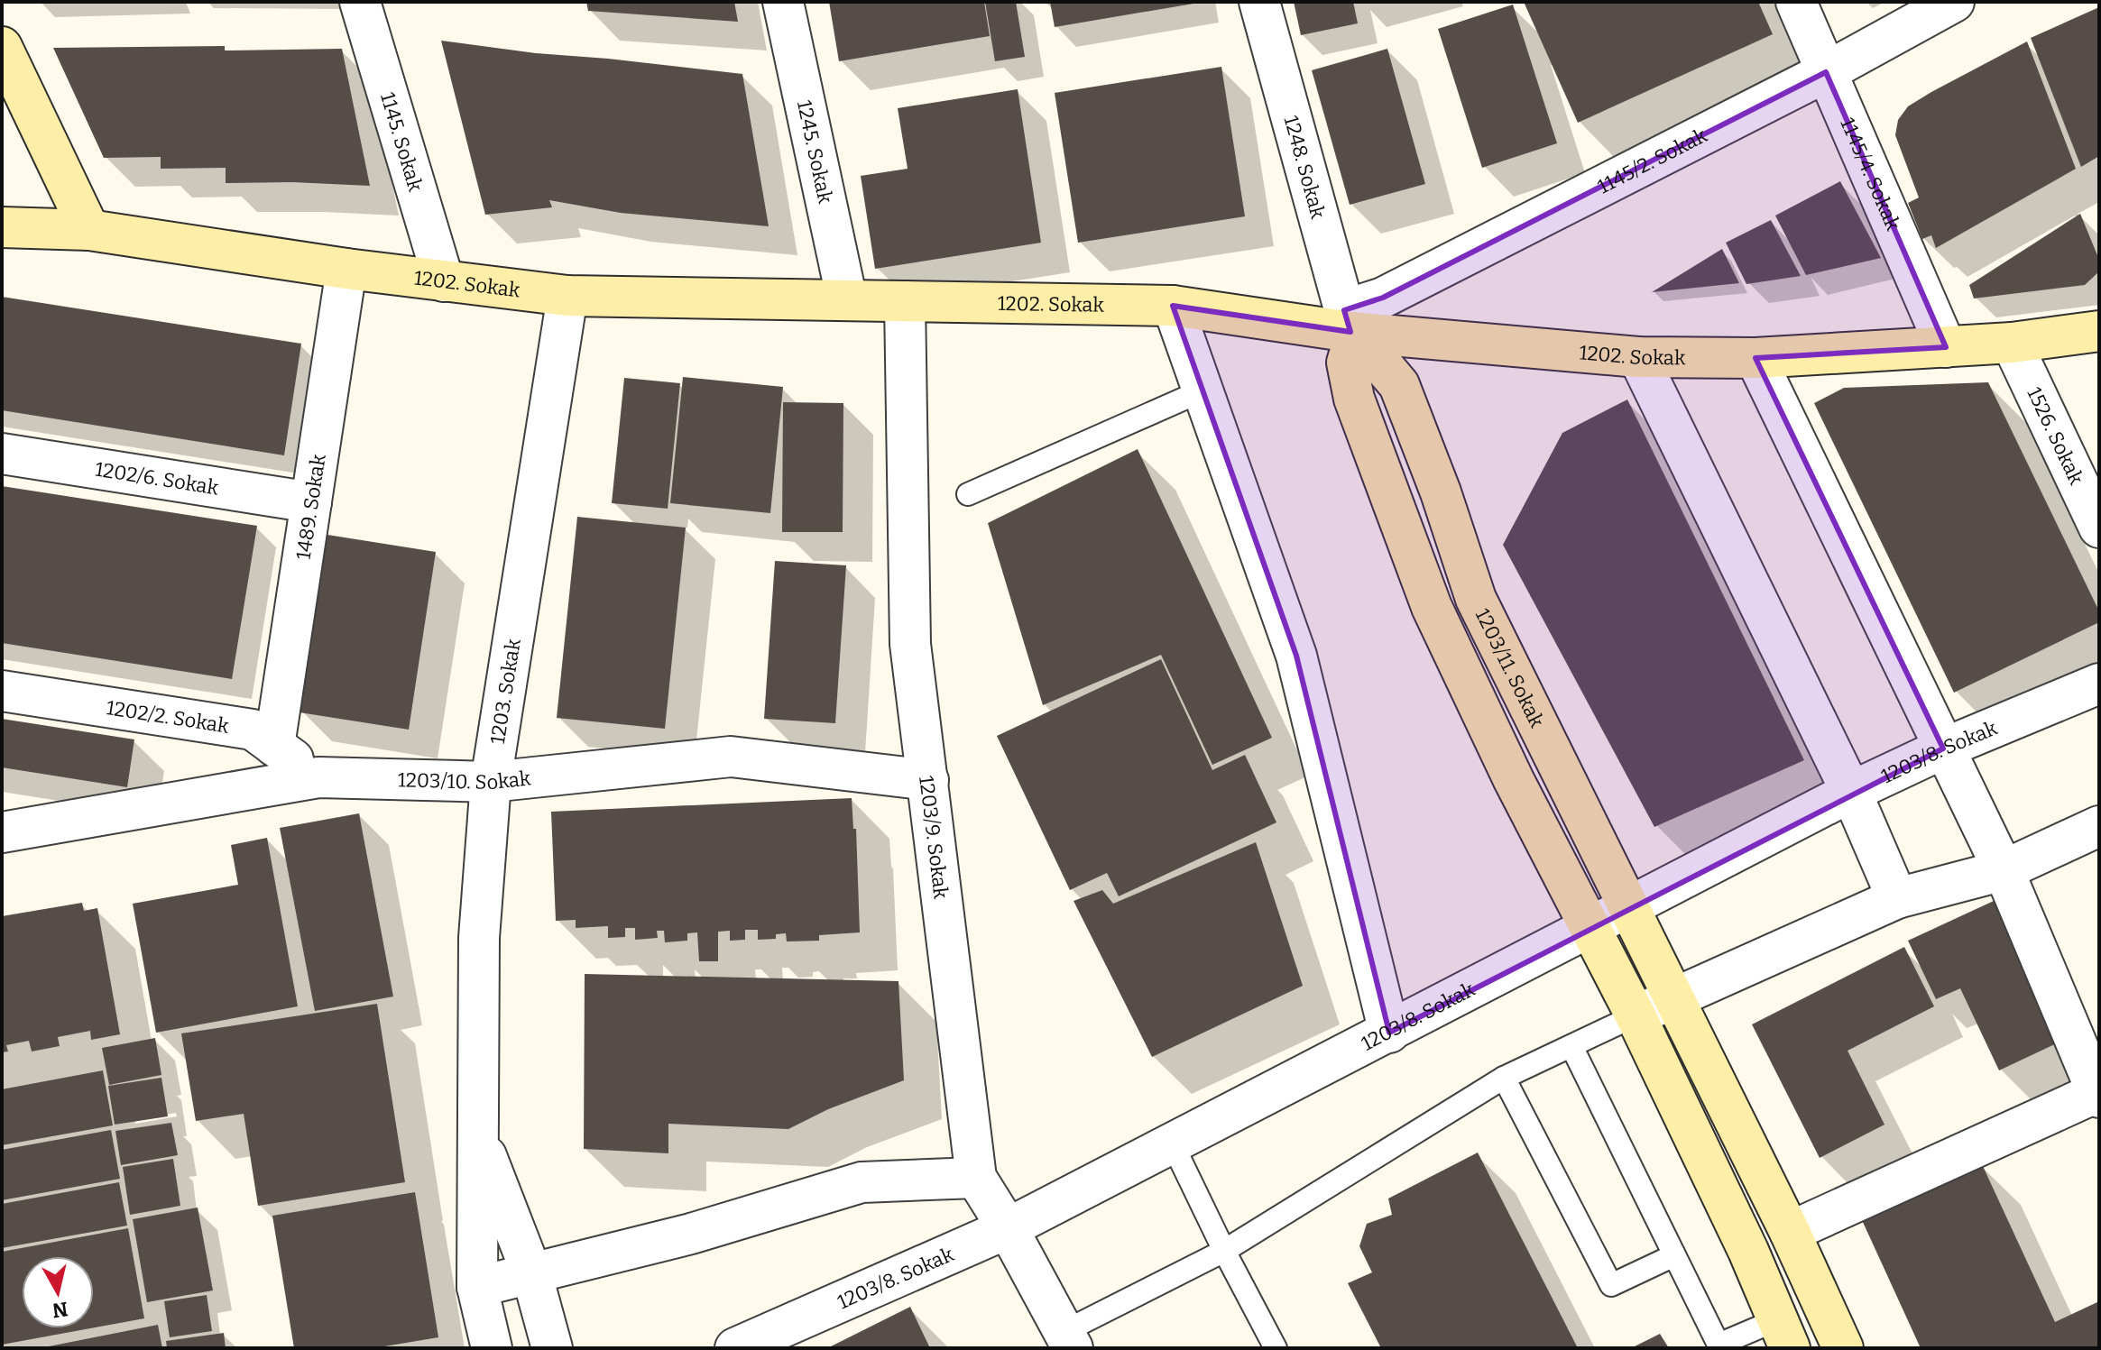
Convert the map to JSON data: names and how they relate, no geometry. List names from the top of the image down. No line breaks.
{"streets":{"street":["1145. Sokak","1245. Sokak","1145/2. Sokak","1248. Sokak","1145/4. Sokak","1202. Sokak","1526. Sokak","1202/6. Sokak","1489. Sokak","1203/11. Sokak","1203. Sokak","1202/2. Sokak","1203/8. Sokak","1203/10. Sokak","1203/9. Sokak"]},"crossings":[["1145. Sokak","1202. Sokak"],["1245. Sokak","1202. Sokak"],["1145/2. Sokak","1248. Sokak"],["1145/2. Sokak","1145/4. Sokak"],["1145/2. Sokak","1202. Sokak"],["1145/2. Sokak","1203/11. Sokak"],["1248. Sokak","1202. Sokak"],["1248. Sokak","1203/11. Sokak"],["1145/4. Sokak","1202. Sokak"],["1202. Sokak","1526. Sokak"],["1202. Sokak","1489. Sokak"],["1202. Sokak","1203/11. Sokak"],["1202. Sokak","1203. Sokak"],["1202. Sokak","1203/9. Sokak"],["1202/6. Sokak","1489. Sokak"],["1489. Sokak","1202/2. Sokak"],["1203/11. Sokak","1203/8. Sokak"],["1203. Sokak","1203/10. Sokak"],["1202/2. Sokak","1203/10. Sokak"],["1203/8. Sokak","1203/9. Sokak"],["1203/10. Sokak","1203/9. Sokak"]],"north":"bottom"}
